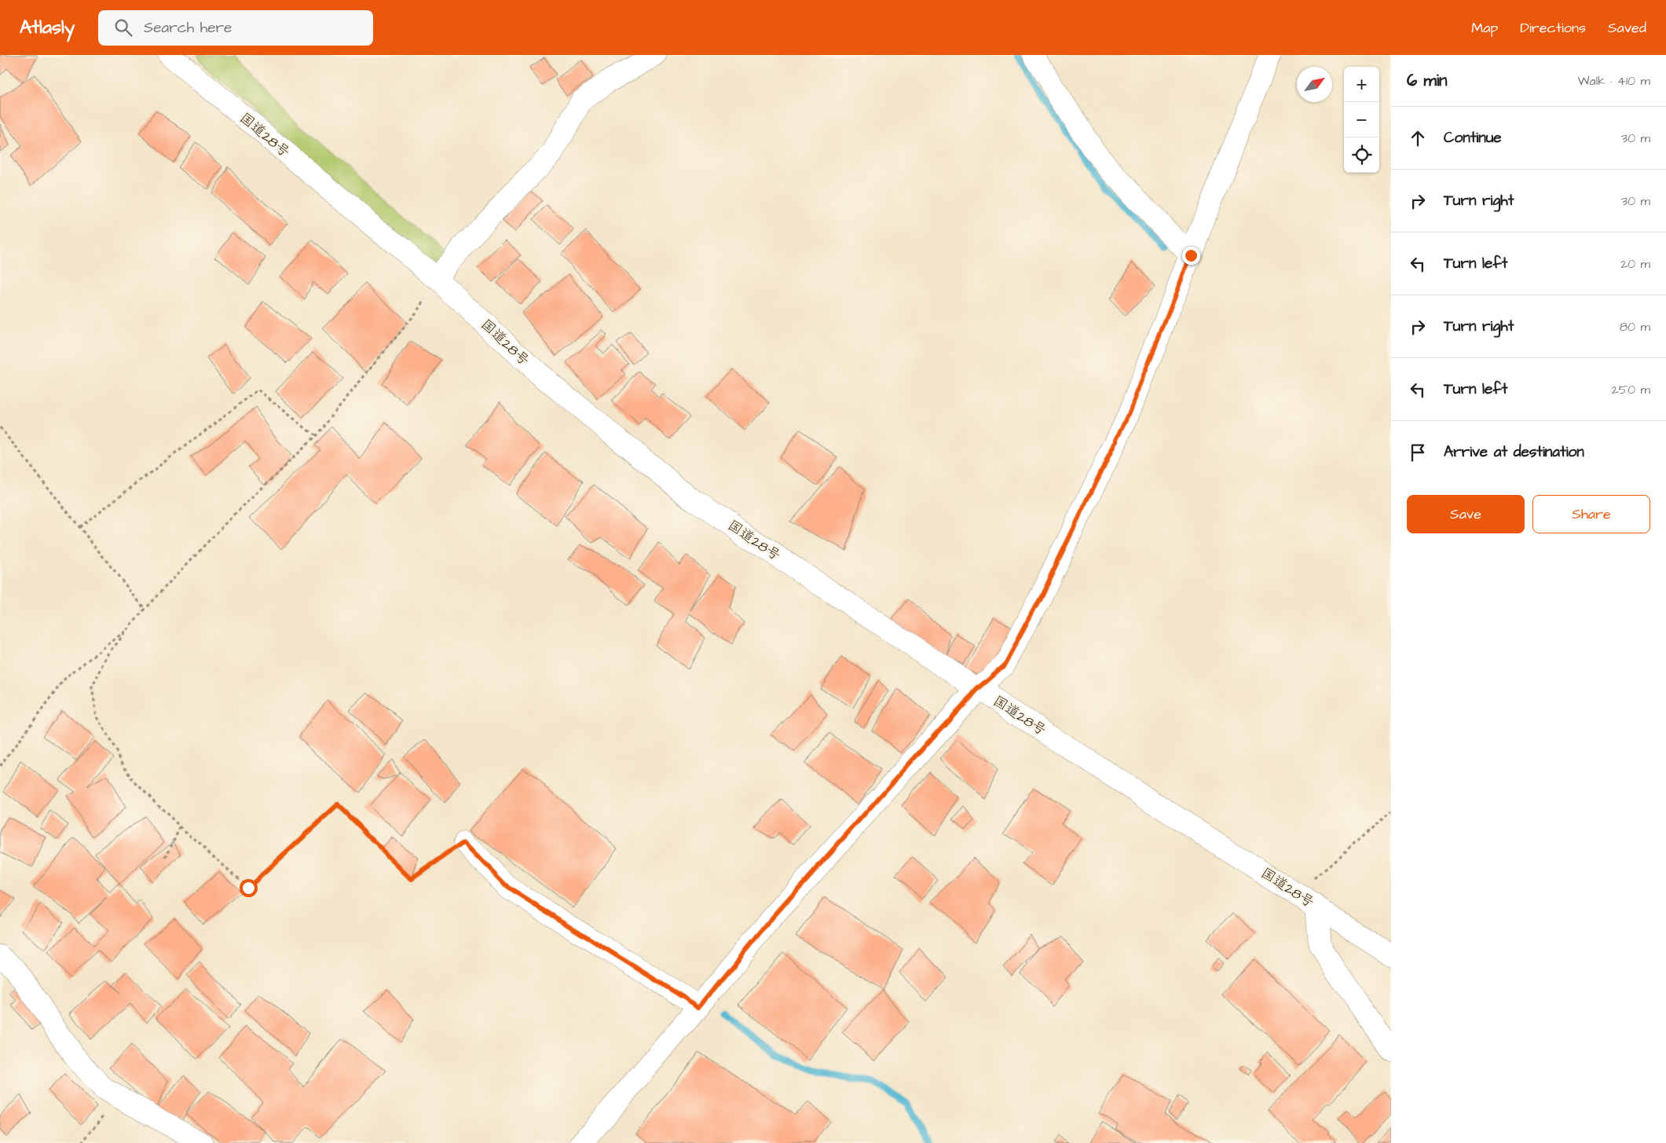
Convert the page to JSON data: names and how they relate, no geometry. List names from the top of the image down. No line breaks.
{"streets":{"main road":["国道28号"]},"north":"top right","page":{"header":"Atlasly","search":"Search here","nav":["Map","Directions","Saved"],"heading":["6 min","Walk · 410 m"],"map_buttons":["+","−"],"list":[["Continue","30 m"],["Turn right","30 m"],["Turn left","20 m"],["Turn right","80 m"],["Turn left","250 m"],"Arrive at destination"],"buttons":["Save","Share"]}}
